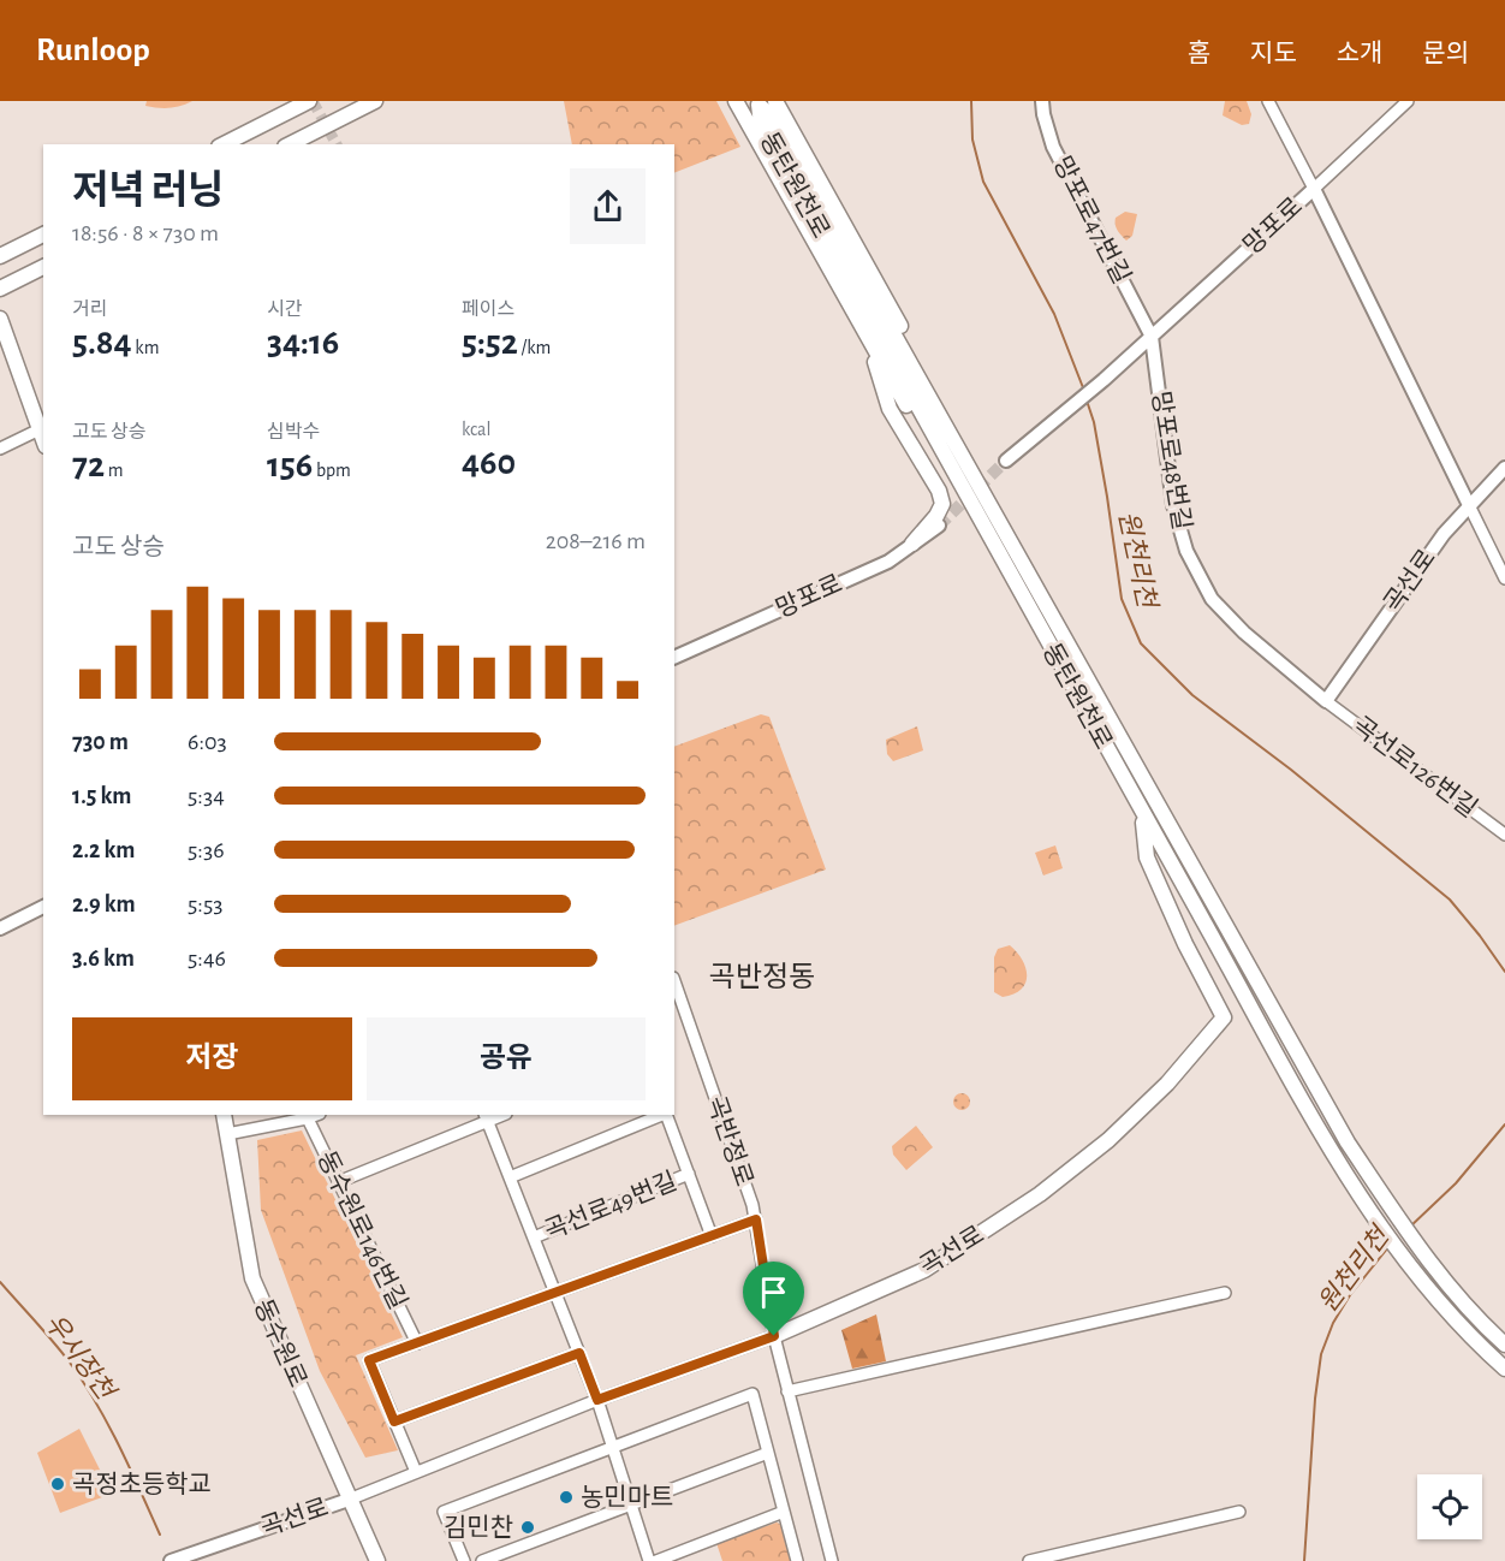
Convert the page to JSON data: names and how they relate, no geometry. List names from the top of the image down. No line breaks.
{"streets":{"main road":["동탄원천로","곡선로","동수원로"],"street":["망포로47번길","망포로","망포로48번길","곡선로126번길","곡반정로","곡선로49번길","동수원로146번길"]},"crossings":[["동탄원천로","곡선로"],["망포로47번길","망포로"],["망포로47번길","망포로48번길"],["망포로","망포로48번길"],["망포로48번길","곡선로"],["망포로48번길","곡선로126번길"],["곡선로","곡선로126번길"],["곡선로","곡반정로"],["곡선로","곡선로49번길"],["곡선로","동수원로"]],"districts":["곡반정동"],"water":["원천리천","우시장천"],"places":["곡정초등학교","농민마트","김민찬"],"page":{"header":"Runloop","nav":["홈","지도","소개","문의"],"heading":["저녁 러닝","18:56 · 8 × 730 m"],"stats":[["거리","5.84 km"],["시간","34:16"],["페이스","5:52 /km"],["고도 상승","72 m"],["심박수","156 bpm"],["kcal","460"]],"chart":["고도 상승","208–216 m"],"list":[{"name":"730 m","note":"6:03"},{"name":"1.5 km","note":"5:34"},{"name":"2.2 km","note":"5:36"},{"name":"2.9 km","note":"5:53"},{"name":"3.6 km","note":"5:46"}],"buttons":["저장","공유"]}}
